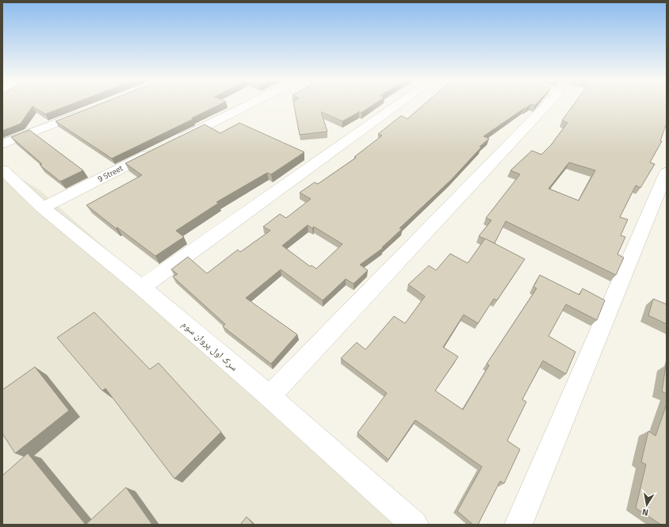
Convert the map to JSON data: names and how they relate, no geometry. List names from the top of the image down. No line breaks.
{"streets":{"street":["9 Street","سرک اول پروان سوم"]},"crossings":[["9 Street","سرک اول پروان سوم"]],"north":"bottom"}
